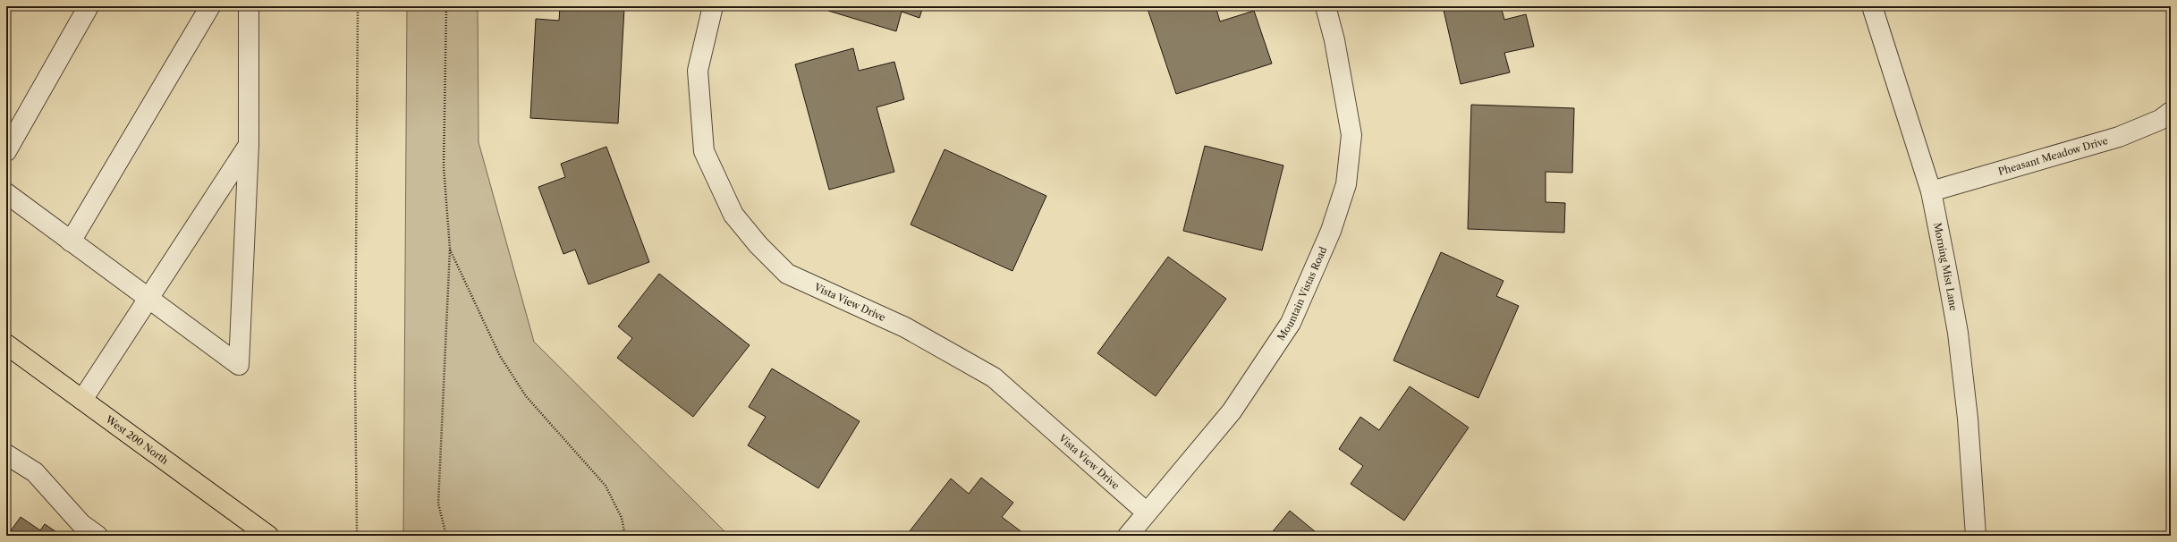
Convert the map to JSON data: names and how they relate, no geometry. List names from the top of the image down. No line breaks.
{"streets":{"main road":["West 200 North"],"street":["Pheasant Meadow Drive","Morning Mist Lane","Mountain Vistas Road","Vista View Drive"]},"crossings":[["Pheasant Meadow Drive","Morning Mist Lane"],["Mountain Vistas Road","Vista View Drive"]]}
